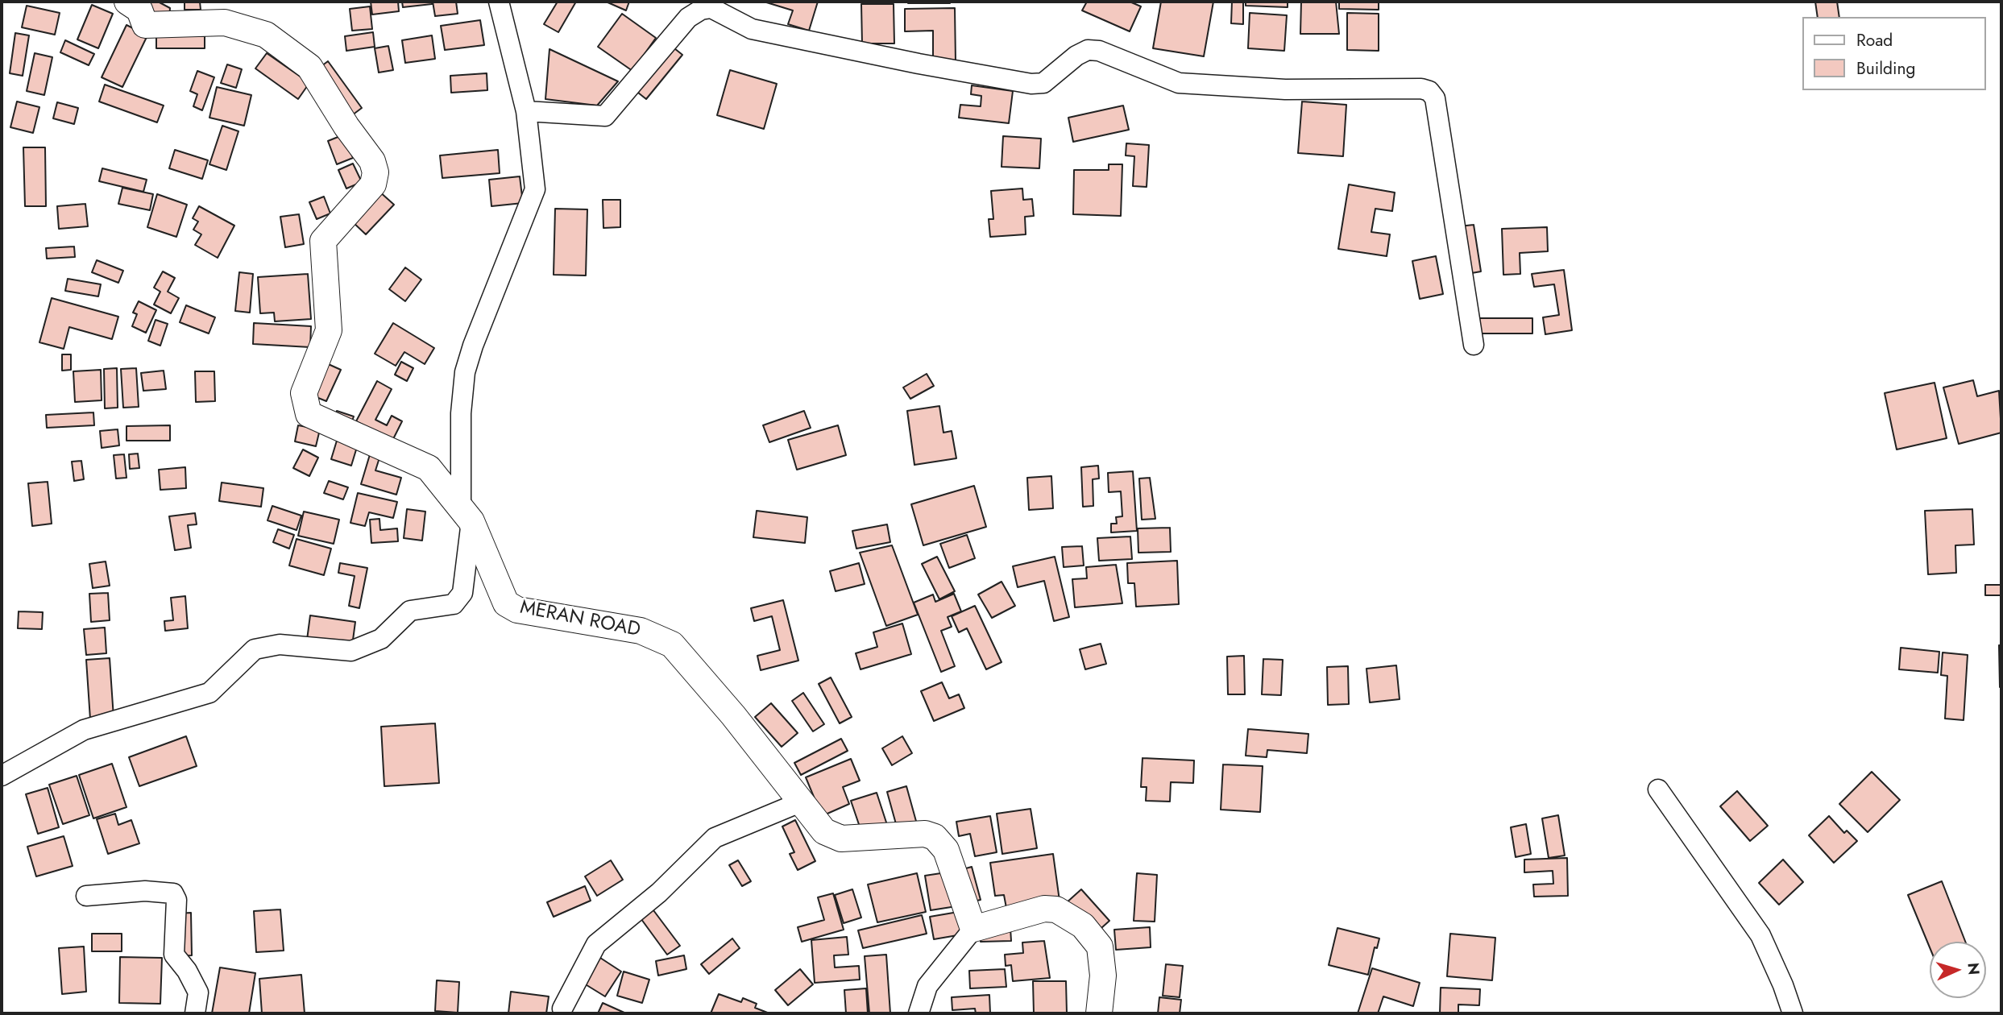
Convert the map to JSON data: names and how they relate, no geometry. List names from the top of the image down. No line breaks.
{"streets":{"street":["MERAN ROAD"]},"legend":["Road","Building"],"north":"right"}
